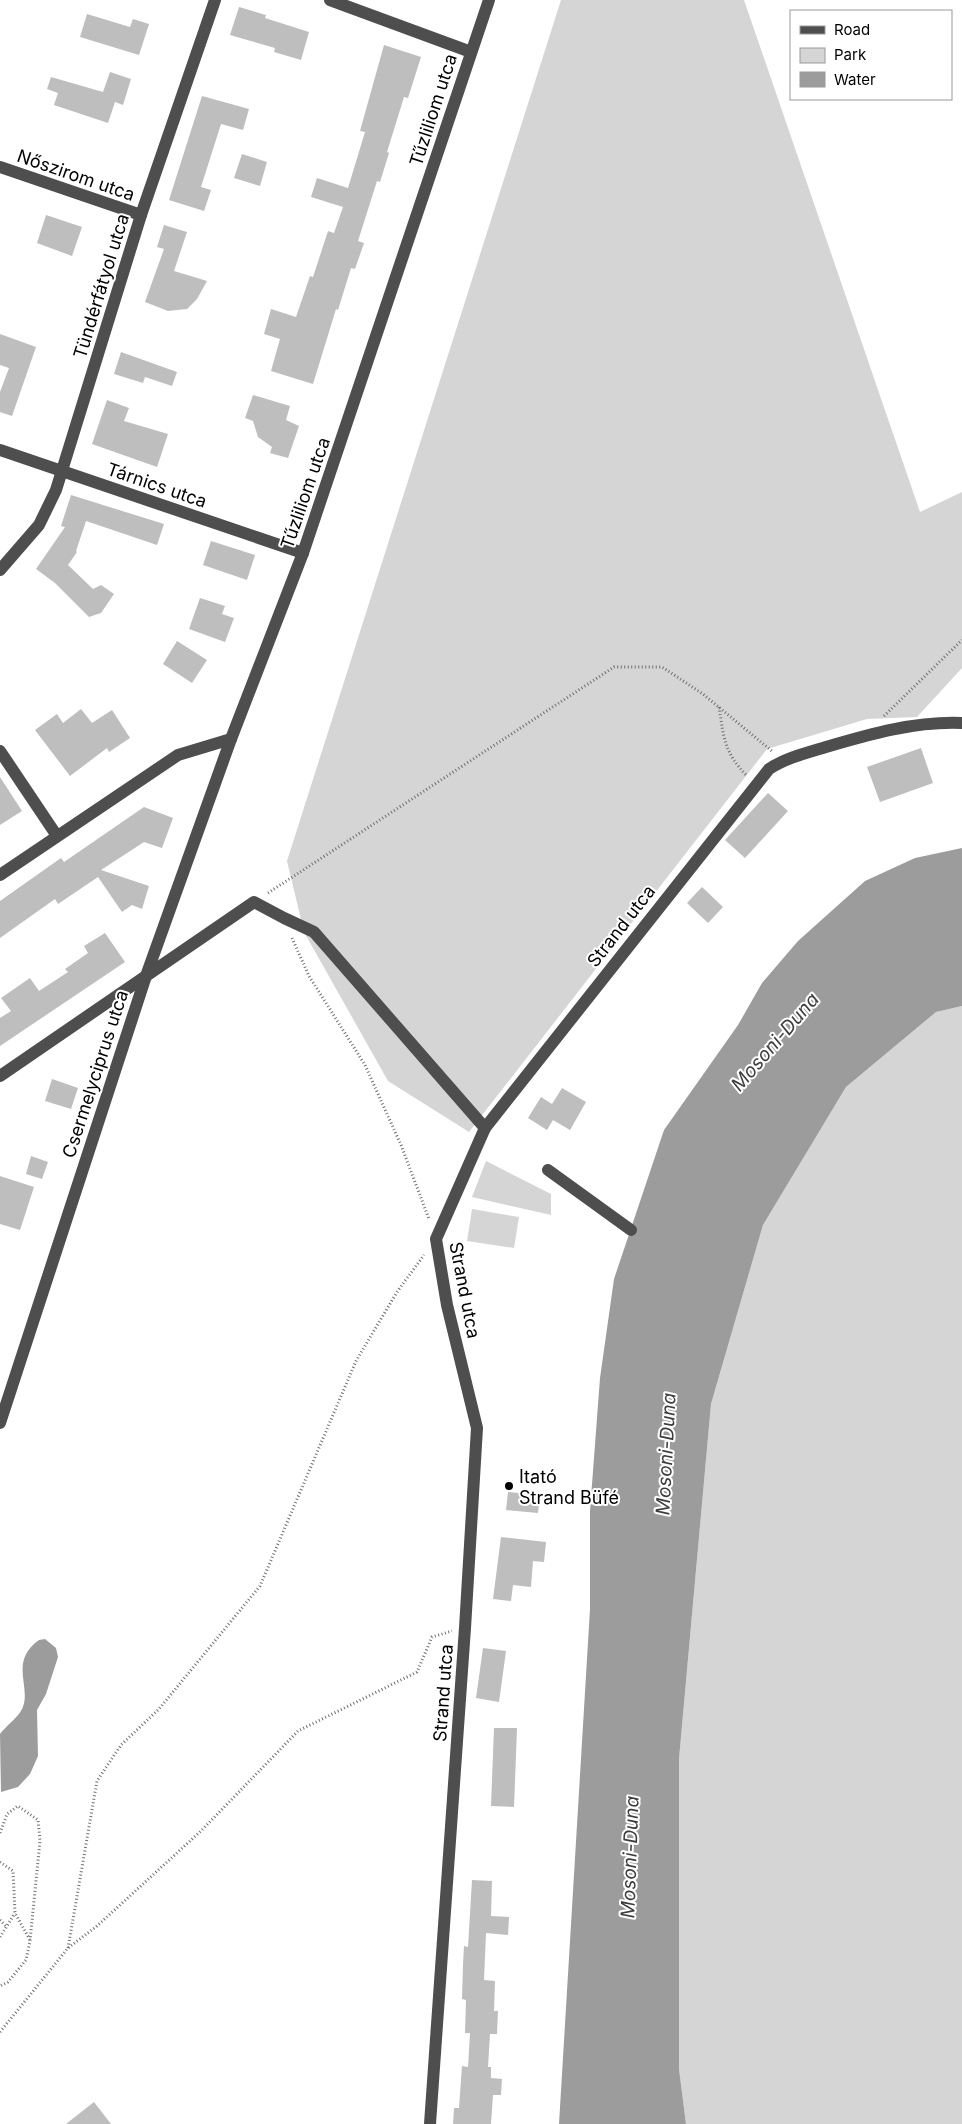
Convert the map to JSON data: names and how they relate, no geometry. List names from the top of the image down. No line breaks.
{"streets":{"street":["Tűzliliom utca","Nőszirom utca","Tündérfátyol utca","Tárnics utca","Strand utca","Csermelyciprus utca"]},"crossings":[["Tűzliliom utca","Tárnics utca"],["Tűzliliom utca","Csermelyciprus utca"],["Nőszirom utca","Tündérfátyol utca"],["Tündérfátyol utca","Tárnics utca"]],"water":["Mosoni-Duna"],"places":["Itató Strand Büfé"],"legend":["Road","Park","Water"]}
